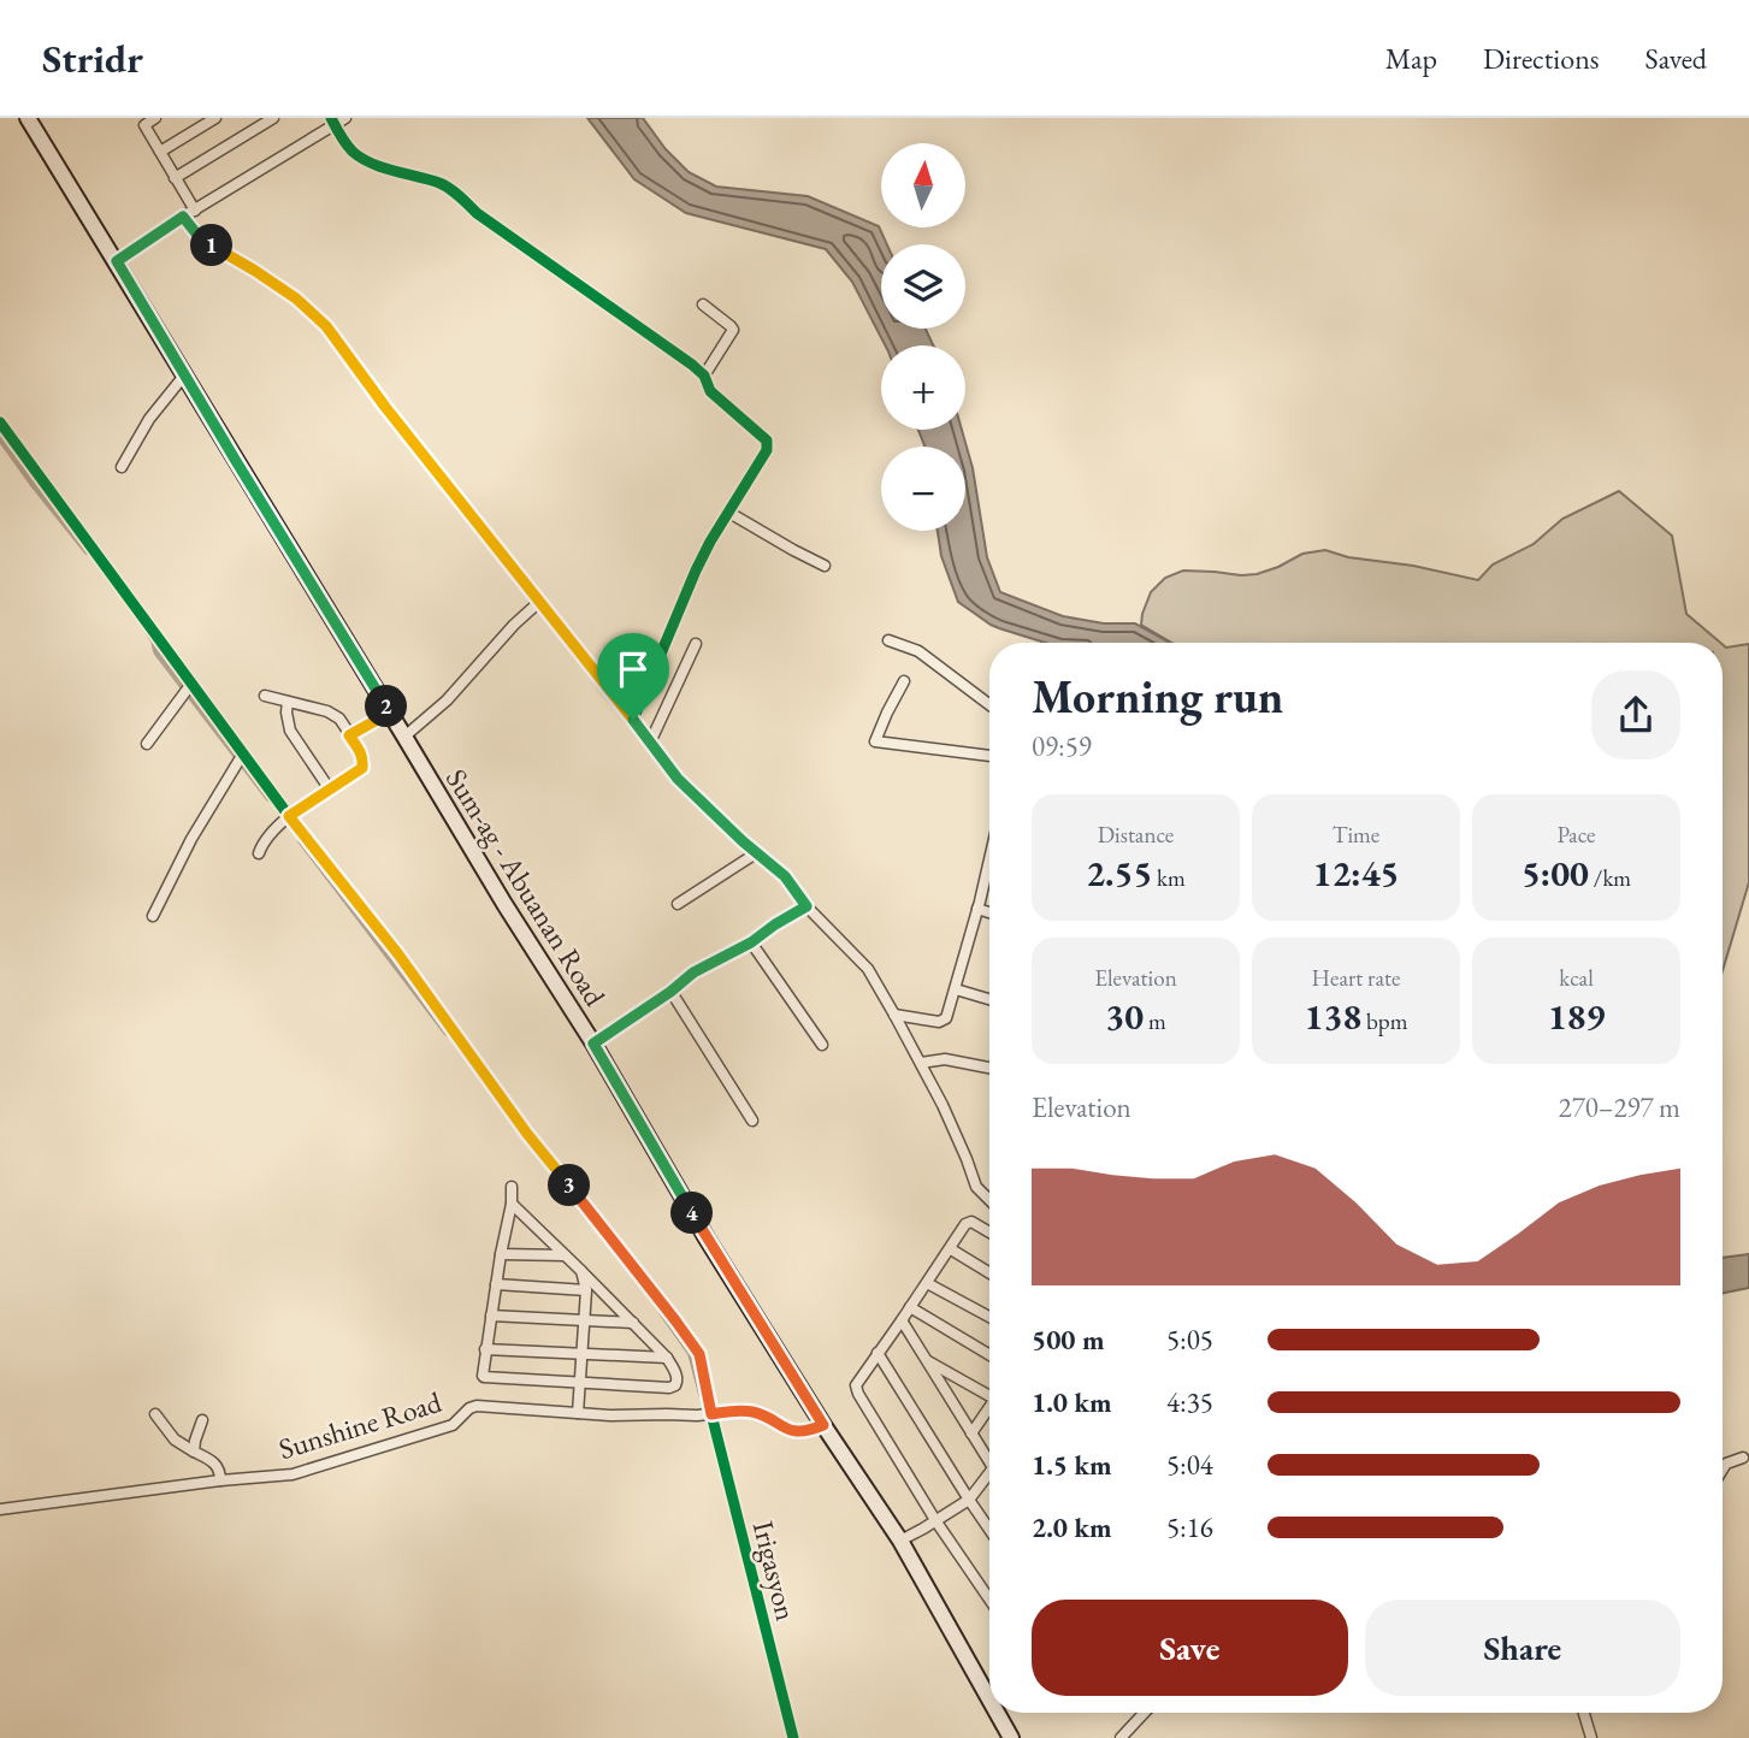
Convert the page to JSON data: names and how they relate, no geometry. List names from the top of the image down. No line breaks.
{"streets":{"main road":["Sum-ag - Abuanan Road"],"street":["Sunshine Road","Irigasyon"]},"crossings":[["Sum-ag - Abuanan Road","Sunshine Road"],["Sunshine Road","Irigasyon"]],"north":"top","page":{"header":"Stridr","nav":["Map","Directions","Saved"],"map_buttons":["+","−"],"pins":["1","2","3","4"],"heading":["Morning run","09:59"],"stats":[["Distance","2.55 km"],["Time","12:45"],["Pace","5:00 /km"],["Elevation","30 m"],["Heart rate","138 bpm"],["kcal","189"]],"chart":["Elevation","270–297 m"],"list":[{"name":"500 m","note":"5:05"},{"name":"1.0 km","note":"4:35"},{"name":"1.5 km","note":"5:04"},{"name":"2.0 km","note":"5:16"}],"buttons":["Save","Share"]}}
